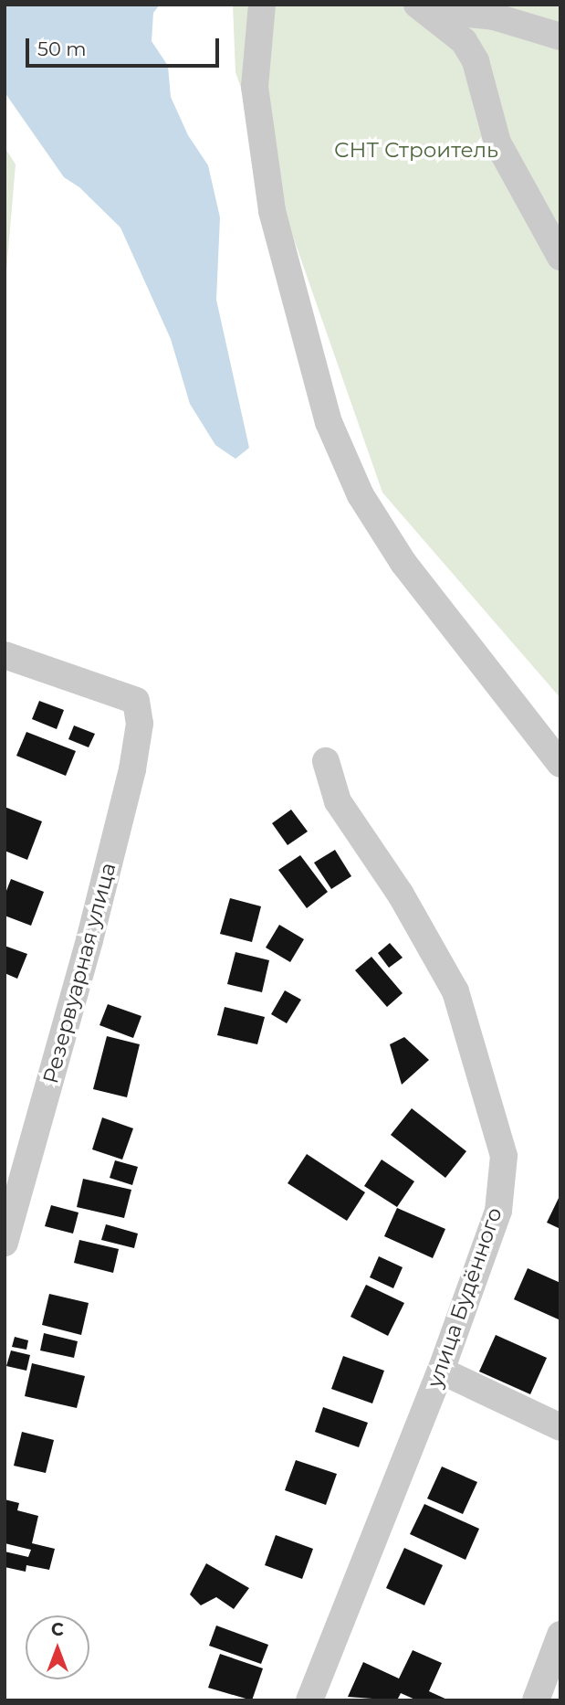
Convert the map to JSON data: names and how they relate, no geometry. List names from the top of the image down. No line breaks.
{"streets":{"street":["Резервуарная улица","улица Будённого"]},"parks":["СНТ Строитель"],"scale_bar":"50 m","north":"top"}
